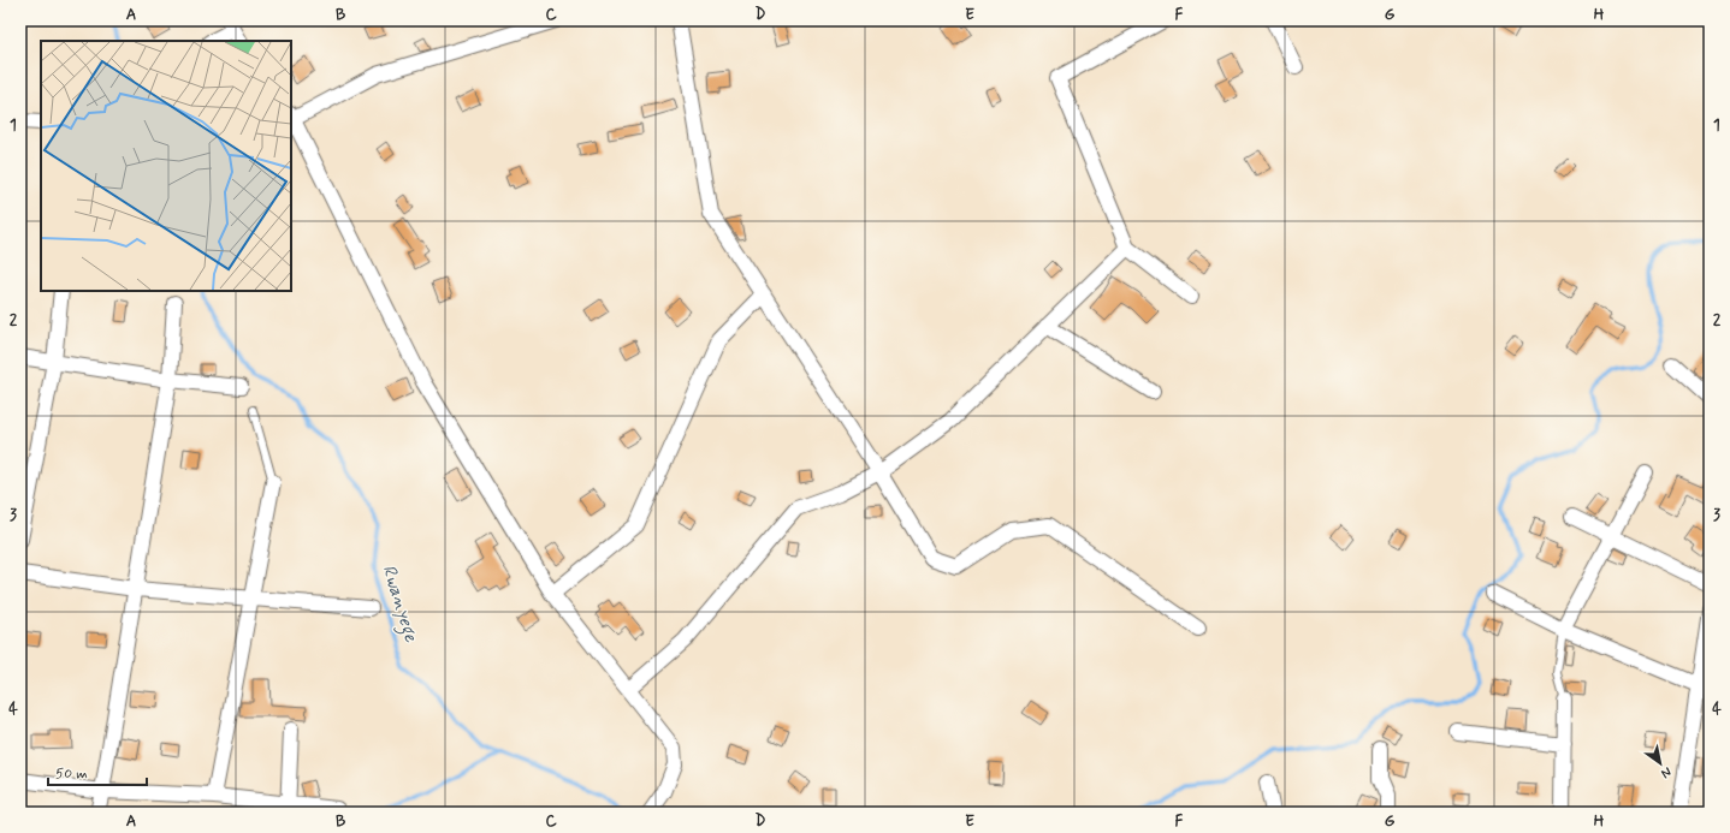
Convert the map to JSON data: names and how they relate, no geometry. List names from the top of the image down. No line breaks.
{"water":["Rwanyege"],"scale_bar":"50 m","north":"bottom right","grid":{"columns":["A","B","C","D","E","F","G","H"],"rows":["1","2","3","4"]}}
